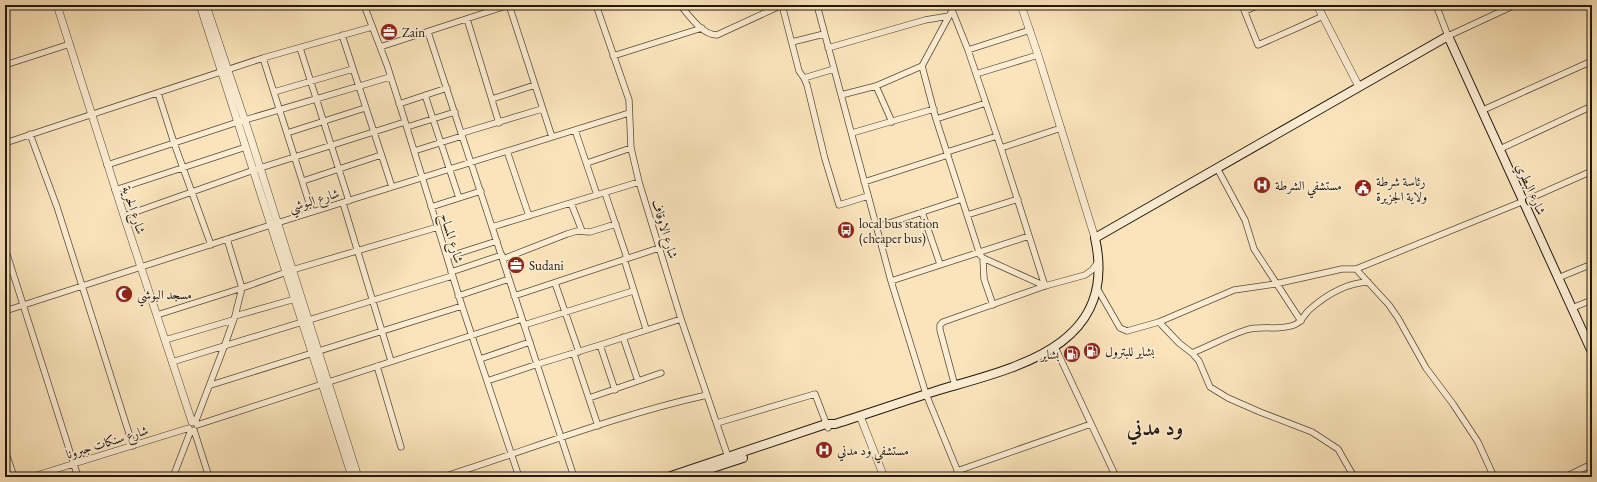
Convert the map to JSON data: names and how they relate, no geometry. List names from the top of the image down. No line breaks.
{"streets":{"main road":["شارع البطري"],"street":["شارع البوشي","شارع الحرية","شارع الاوقاف","شارع المساح","شارع سنكات جبرونا"]},"crossings":[["شارع البوشي","شارع الحرية"],["شارع البوشي","شارع الاوقاف"],["شارع البوشي","شارع المساح"],["شارع الحرية","شارع سنكات جبرونا"],["شارع المساح","شارع سنكات جبرونا"]],"districts":["ود مدني"],"places":{"office":["Zain","Sudani"],"hospital":["مستشفي الشرطة","مستشفي ود مدني"],"public building":["رئاسة شرطة ولاية الجزيرة"],"bus stop":["local bus station (cheaper bus)"],"mosque":["مسجد البوشي"],"fuel station":["بشاير للبترول","بشاير"]}}
